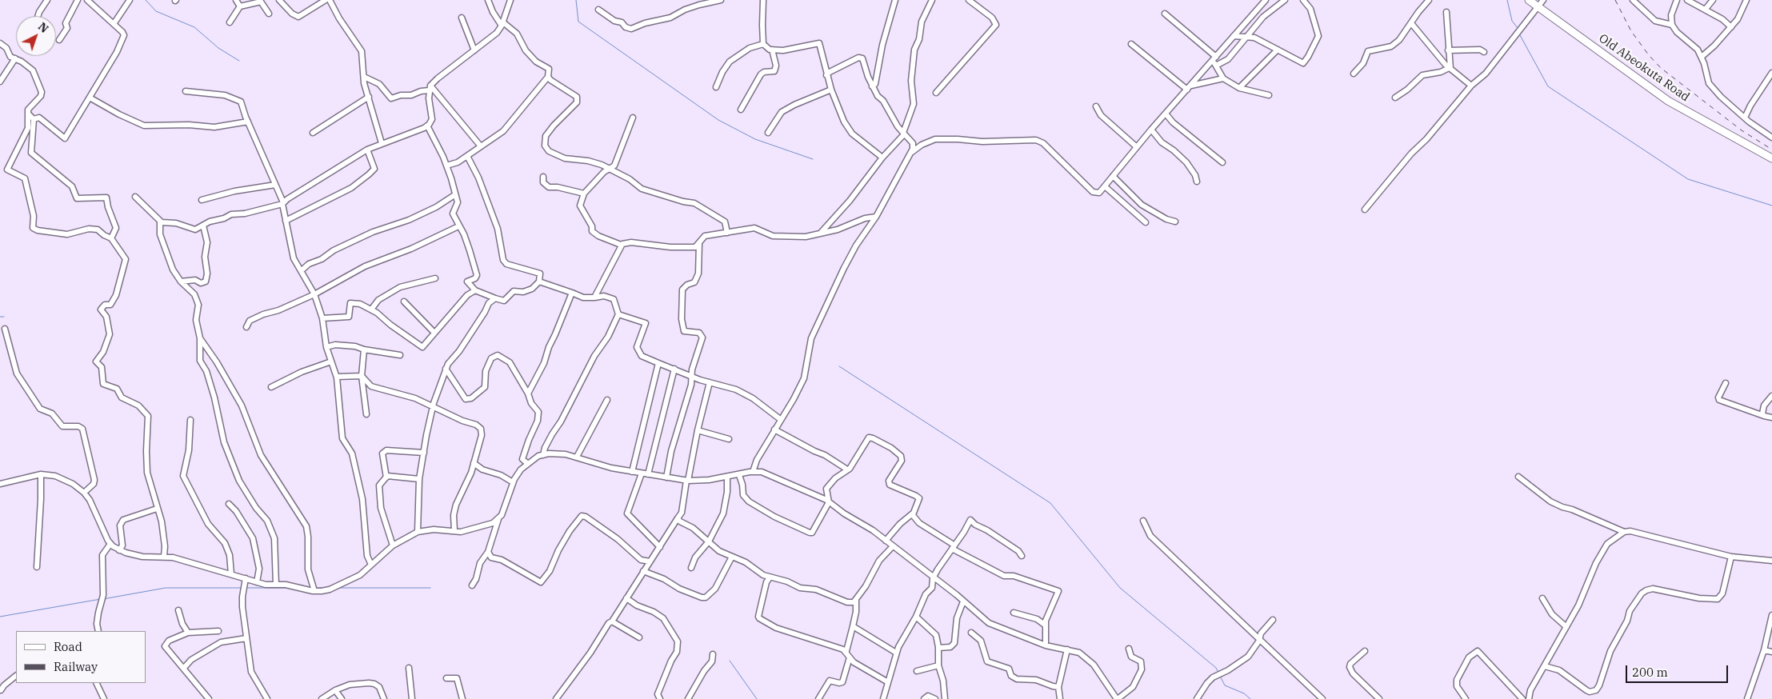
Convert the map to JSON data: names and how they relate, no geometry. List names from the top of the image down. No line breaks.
{"streets":{"highway":["Old Abeokuta Road"]},"legend":["Road","Railway"],"scale_bar":"200 m","north":"top right"}
